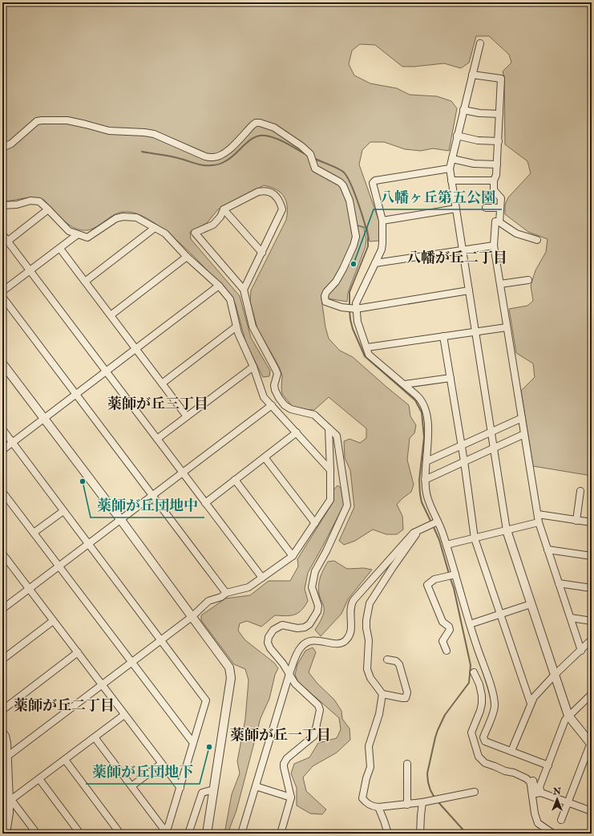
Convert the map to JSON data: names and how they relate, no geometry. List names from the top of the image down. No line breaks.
{"districts":["八幡が丘二丁目","薬師が丘三丁目","薬師が丘二丁目","薬師が丘一丁目"],"places":["八幡ヶ丘第五公園","薬師が丘団地中","薬師が丘団地下"],"north":"top"}
